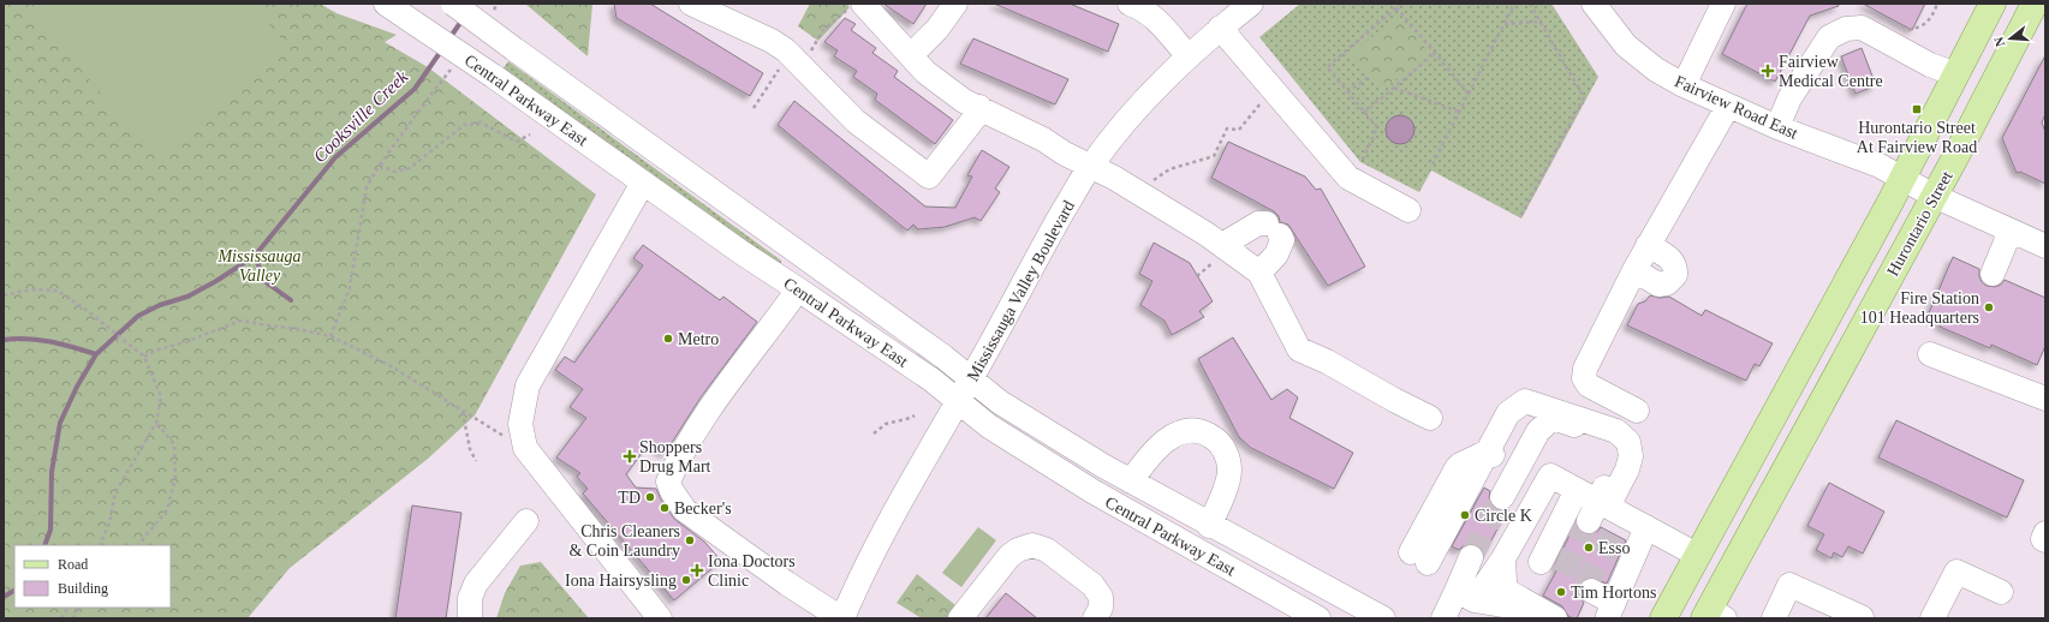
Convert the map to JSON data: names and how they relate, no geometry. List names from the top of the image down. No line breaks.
{"streets":{"main road":["Hurontario Street"],"street":["Central Parkway East","Fairview Road East","Mississauga Valley Boulevard"]},"crossings":[["Central Parkway East","Mississauga Valley Boulevard"],["Fairview Road East","Hurontario Street"]],"water":["Cooksville Creek"],"parks":["Mississauga Valley"],"places":{"health":["Fairview Medical Centre","Shoppers Drug Mart","Iona Doctors Clinic"],"transit":["Hurontario Street At Fairview Road"],"other":["Fire Station 101 Headquarters","Metro","TD","Becker's","Circle K","Chris Cleaners & Coin Laundry","Esso","Iona Hairsysling","Tim Hortons"]},"legend":["Road","Building"],"north":"left"}
